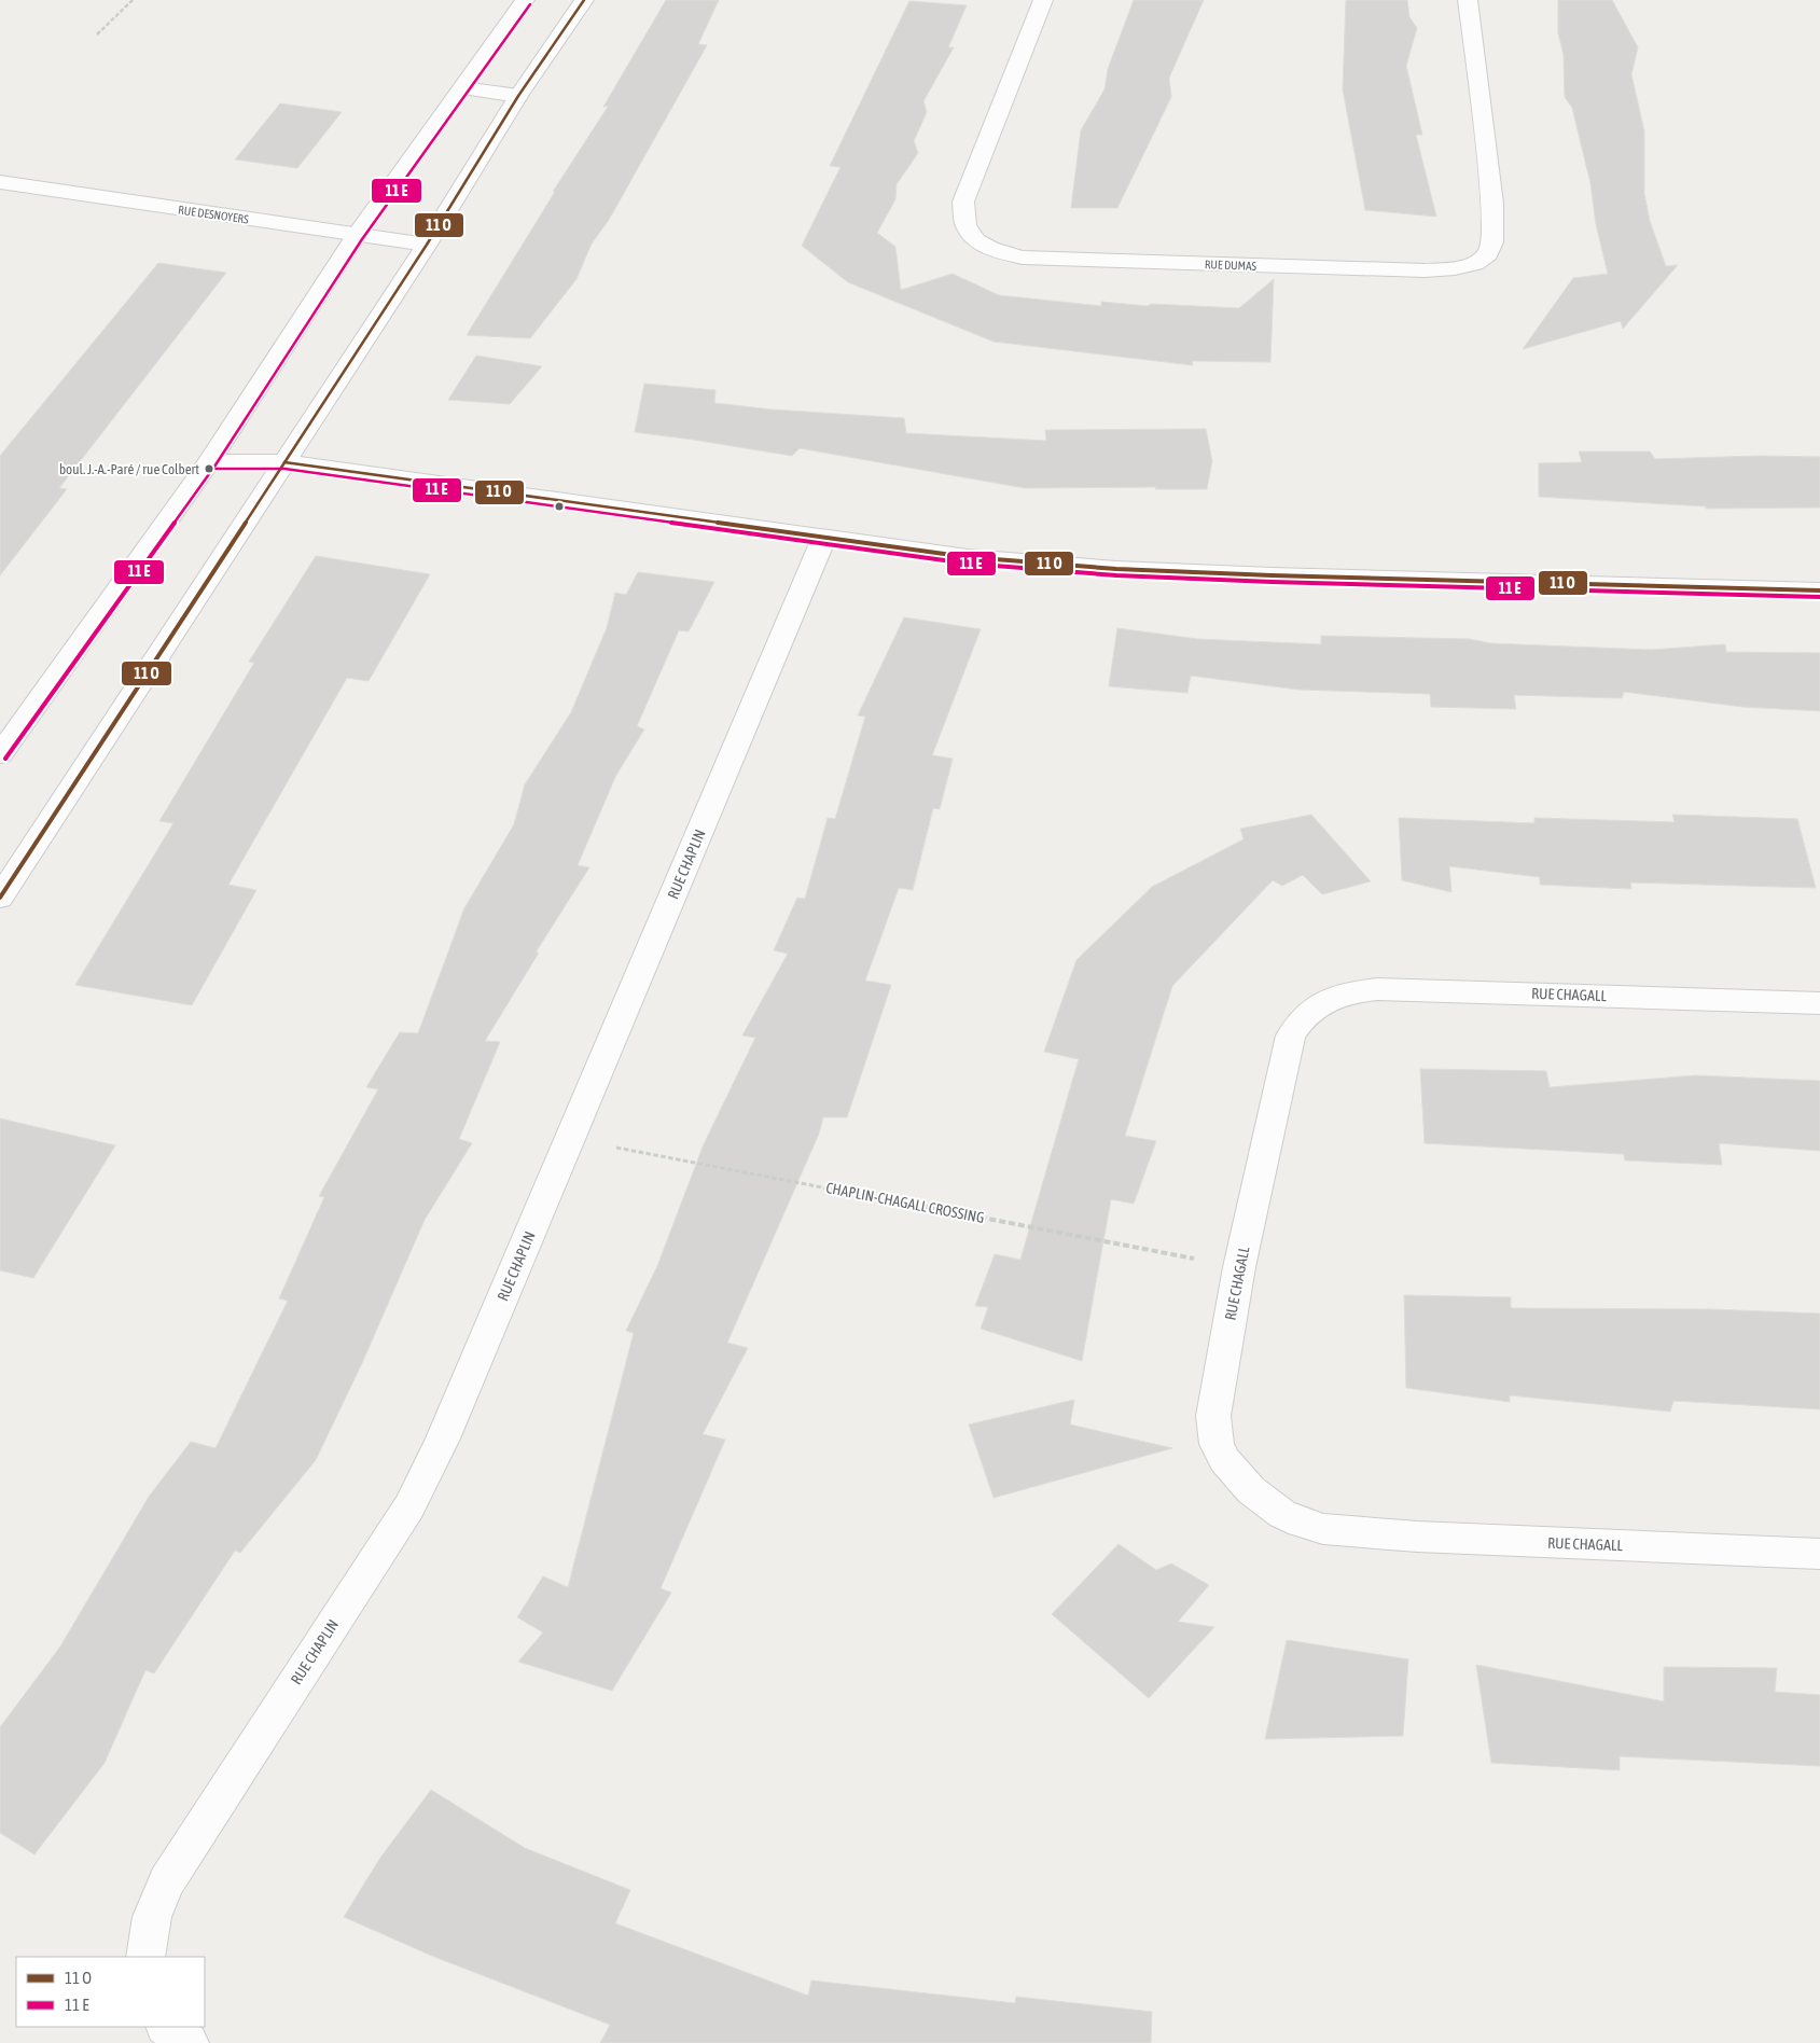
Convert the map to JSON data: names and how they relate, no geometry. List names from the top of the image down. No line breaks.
{"streets":{"street":["RUE DESNOYERS","RUE DUMAS","RUE CHAPLIN","RUE CHAGALL"],"path":["CHAPLIN-CHAGALL CROSSING"]},"crossings":[["RUE CHAPLIN","CHAPLIN-CHAGALL CROSSING"],["RUE CHAGALL","CHAPLIN-CHAGALL CROSSING"]],"places":["boul. J.-A.-Paré / rue Colbert"],"legend":["11 O","11 E"]}
